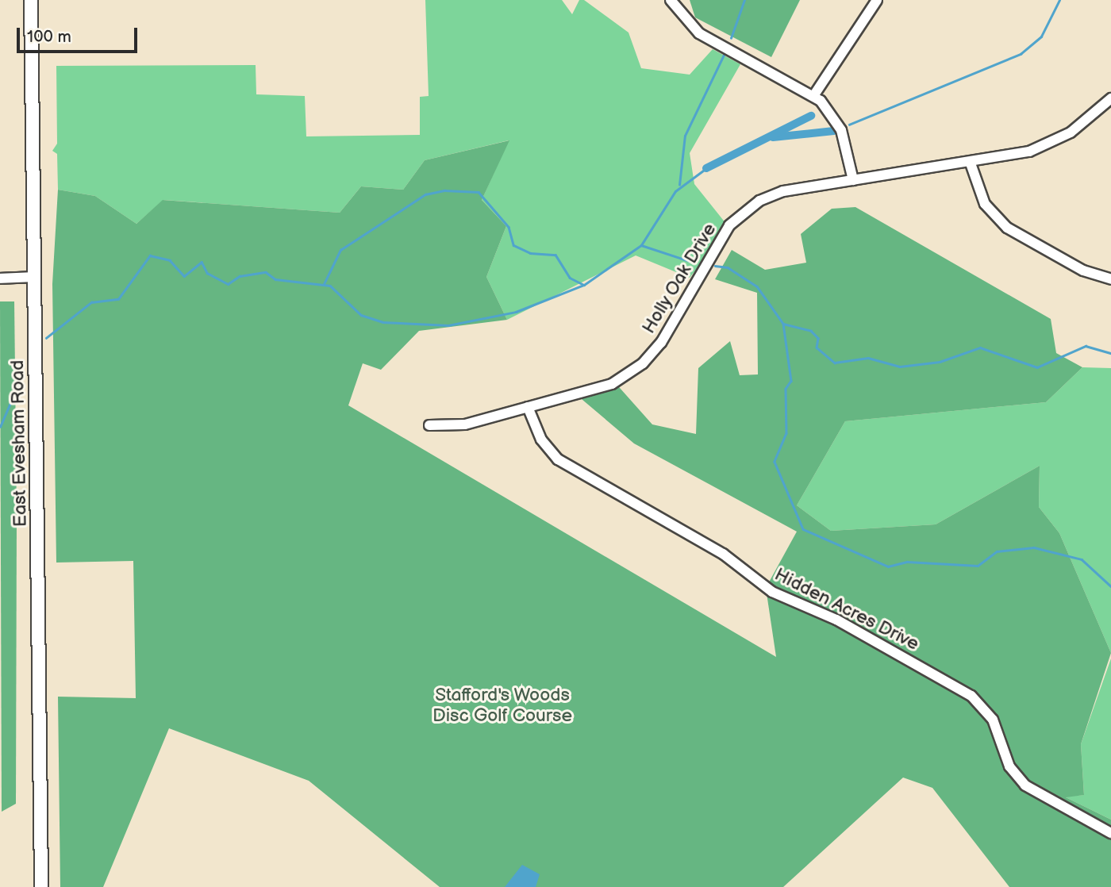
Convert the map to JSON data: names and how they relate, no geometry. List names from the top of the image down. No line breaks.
{"streets":{"main road":["East Evesham Road"],"street":["Holly Oak Drive","Hidden Acres Drive"]},"crossings":[["Holly Oak Drive","Hidden Acres Drive"]],"parks":["Stafford's Woods Disc Golf Course"],"scale_bar":"100 m"}
